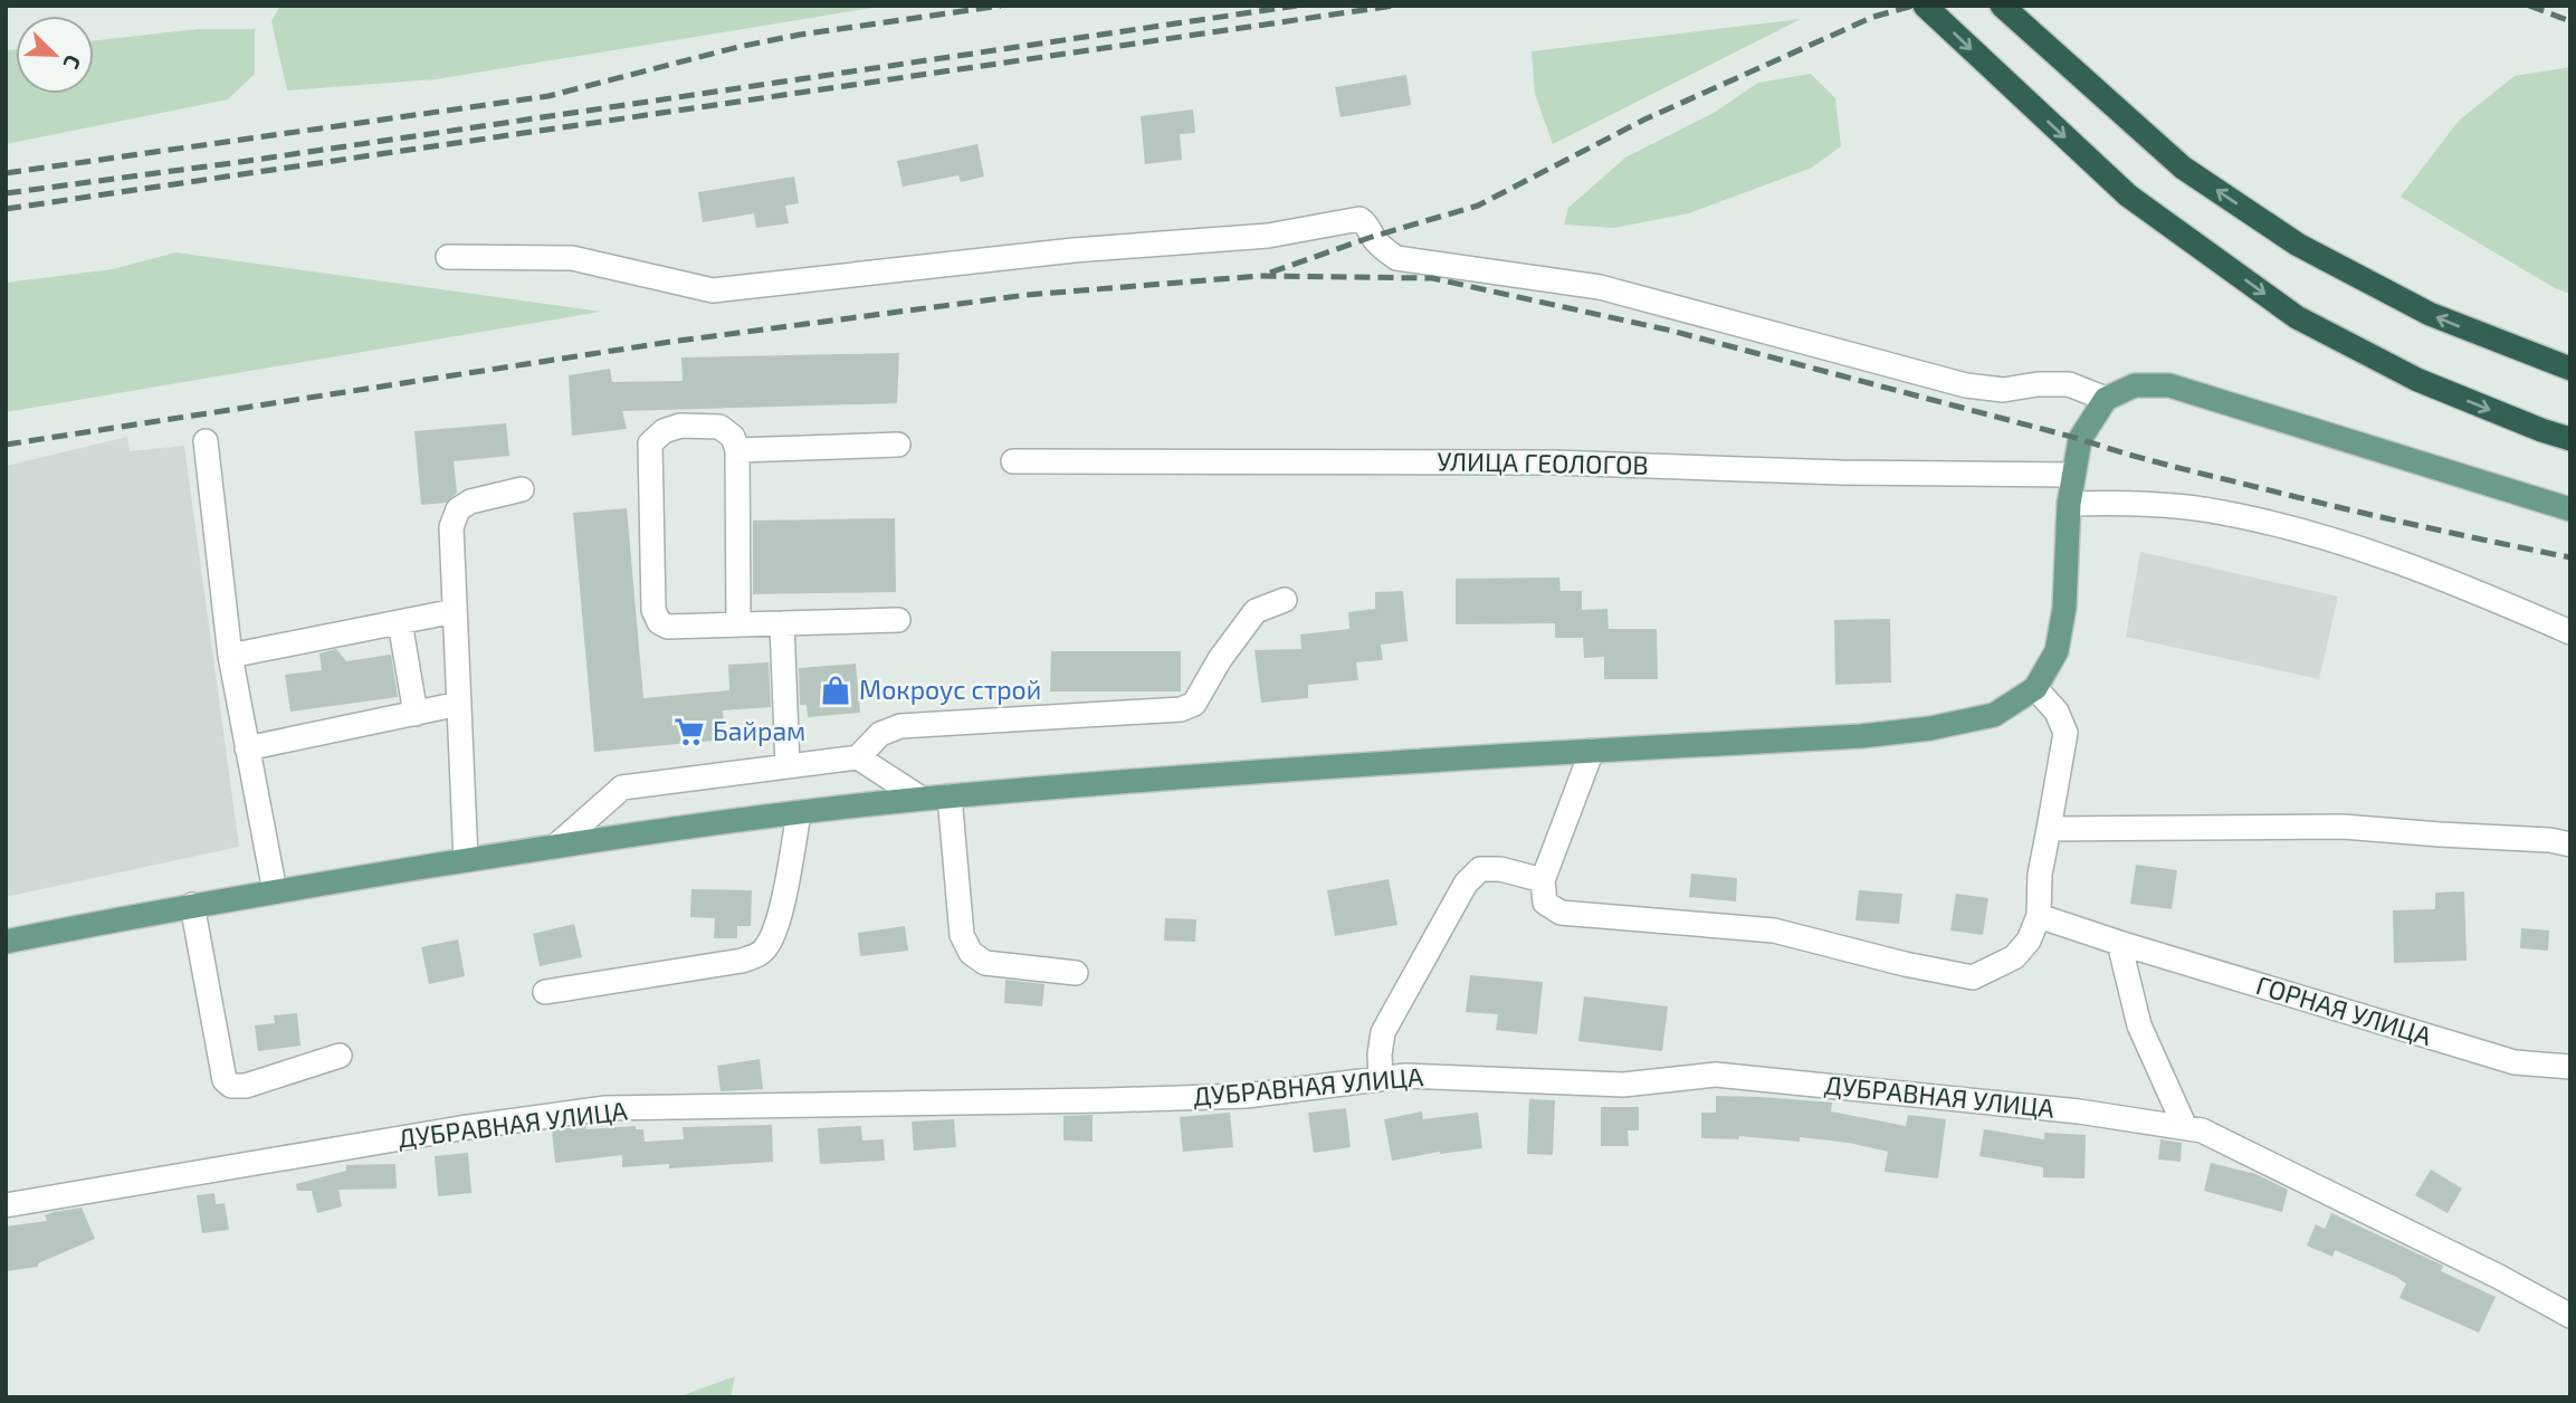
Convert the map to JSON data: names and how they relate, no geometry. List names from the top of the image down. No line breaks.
{"streets":{"street":["УЛИЦА ГЕОЛОГОВ","ГОРНАЯ УЛИЦА","ДУБРАВНАЯ УЛИЦА"]},"places":{"shop":["Мокроус строй"],"supermarket":["Байрам"]},"north":"bottom right"}
